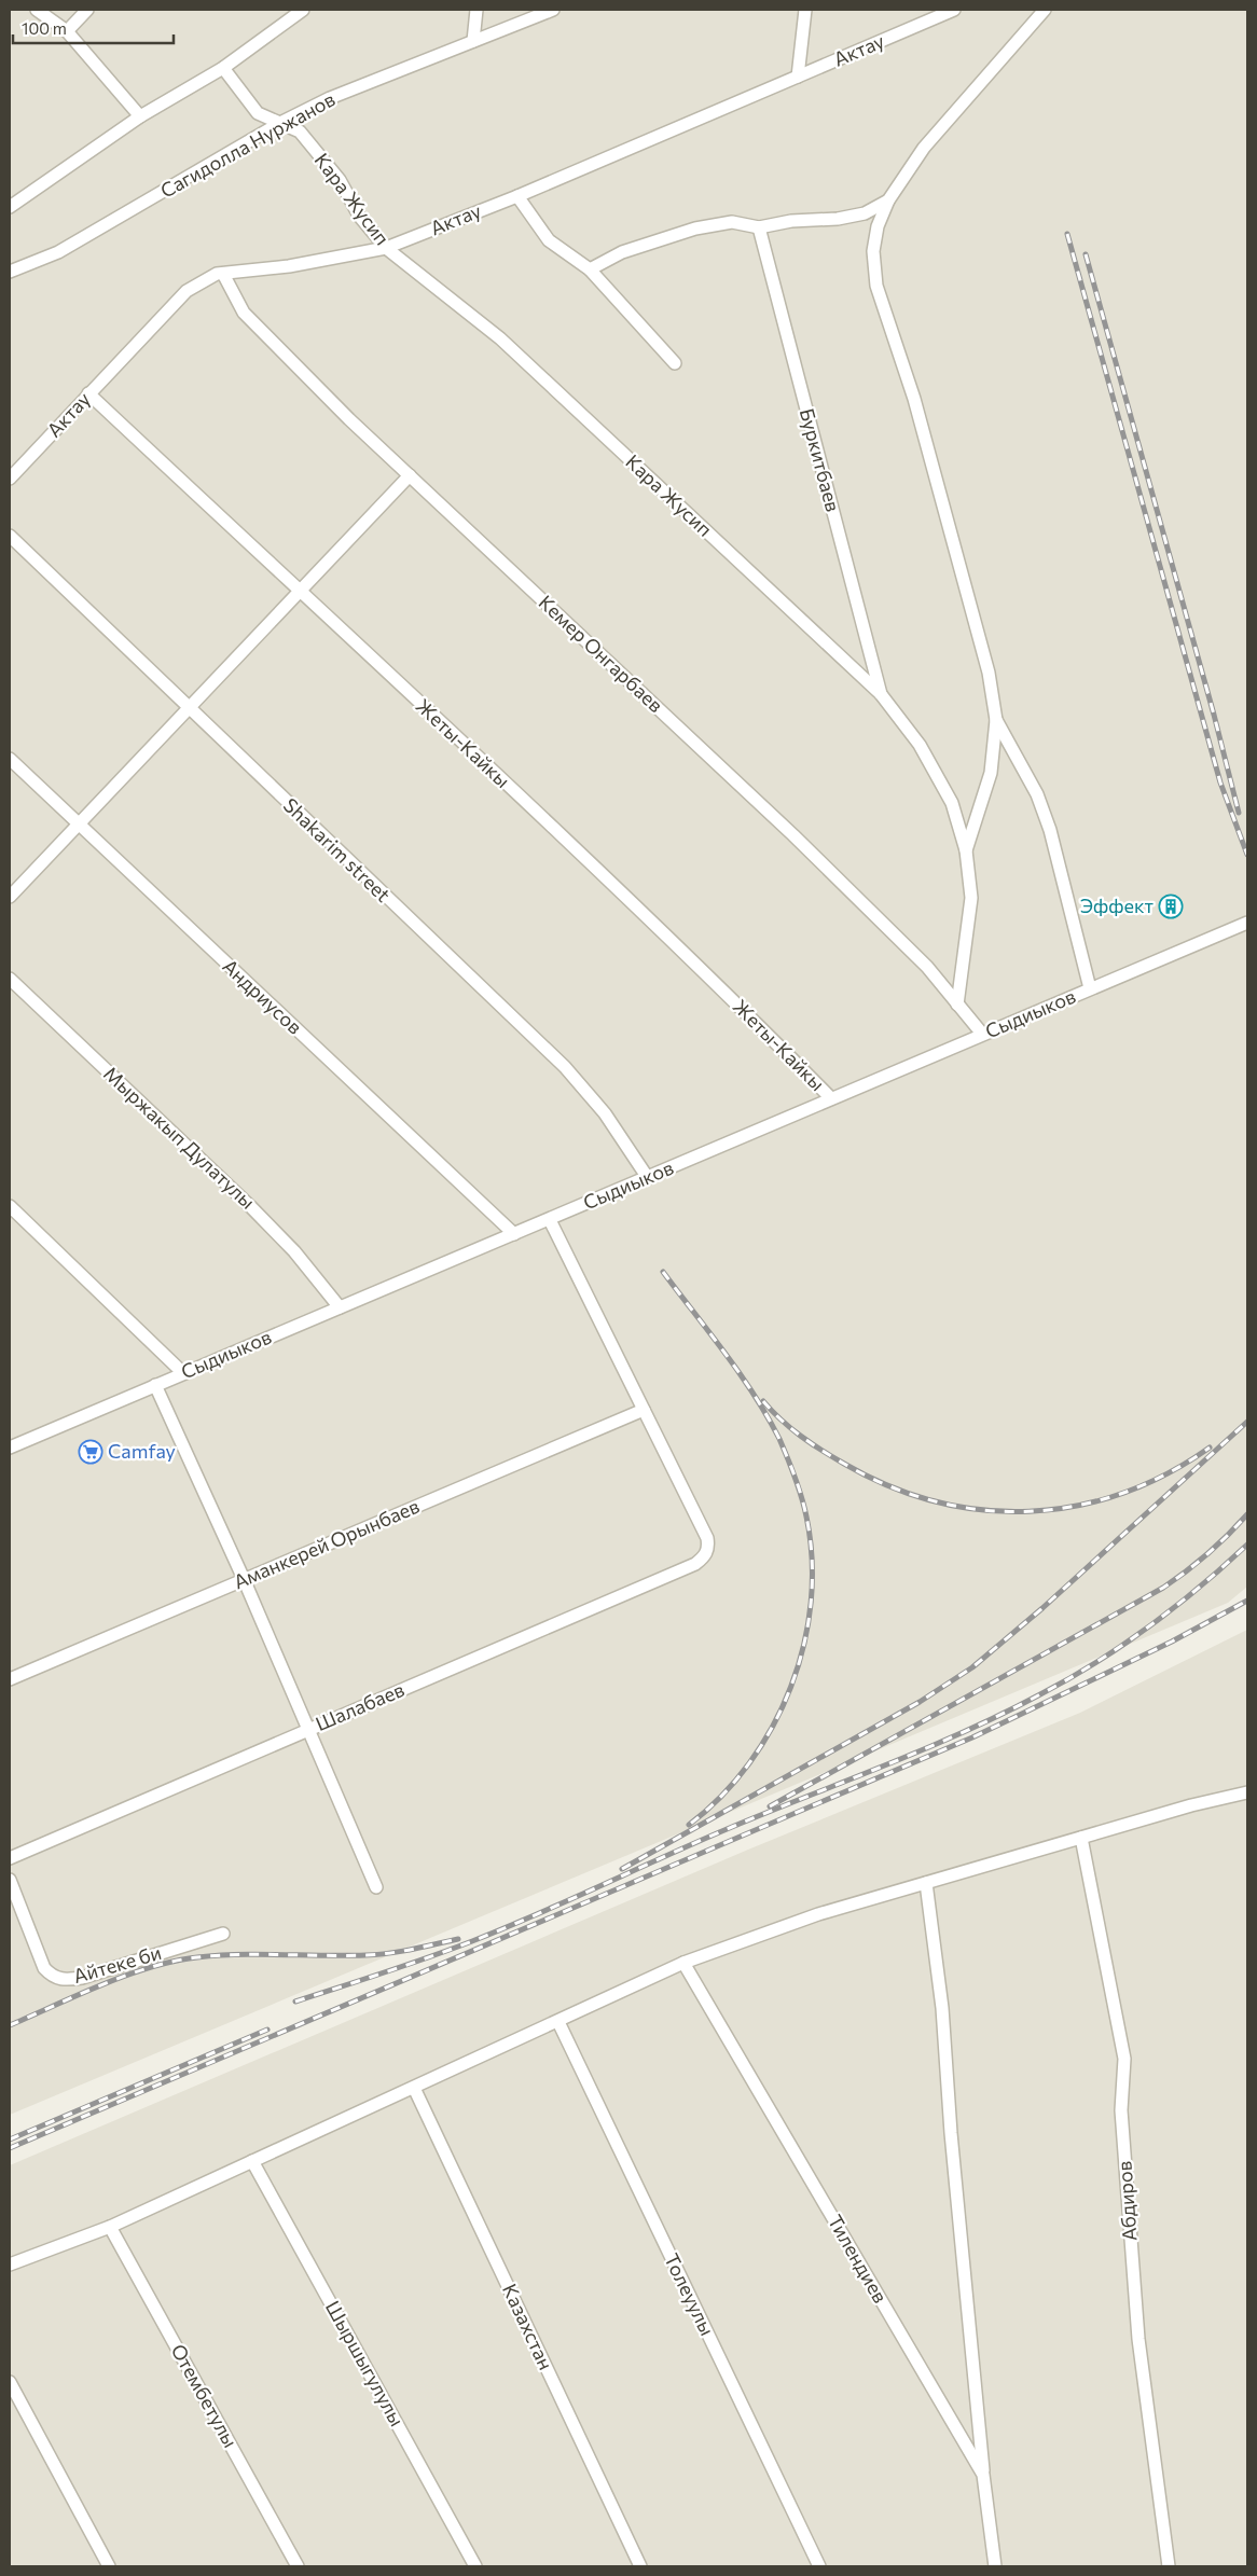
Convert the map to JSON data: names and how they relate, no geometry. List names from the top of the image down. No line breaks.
{"streets":{"street":["Актау","Сагидолла Нуржанов","Кара Жусип","Буркитбаев","Кемер Онгарбаев","Жеты-Кайкы","Shakarim street","Андриусов","Сыдиыков","Мыржакып Дулатулы","Аманкерей Орынбаев","Шалабаев","Айтеке би","Абдиров","Тилендиев","Толеуулы","Казахстан","Шыршыгулулы","Отембетулы"]},"crossings":[["Актау","Кара Жусип"],["Актау","Кемер Онгарбаев"],["Актау","Жеты-Кайкы"],["Сагидолла Нуржанов","Кара Жусип"],["Кара Жусип","Буркитбаев"],["Кара Жусип","Кемер Онгарбаев"],["Кемер Онгарбаев","Сыдиыков"],["Жеты-Кайкы","Сыдиыков"],["Shakarim street","Сыдиыков"],["Андриусов","Сыдиыков"],["Сыдиыков","Мыржакып Дулатулы"],["Аманкерей Орынбаев","Шалабаев"]],"places":{"building":["Эффект"],"supermarket":["Camfay"]},"scale_bar":"100 m"}
